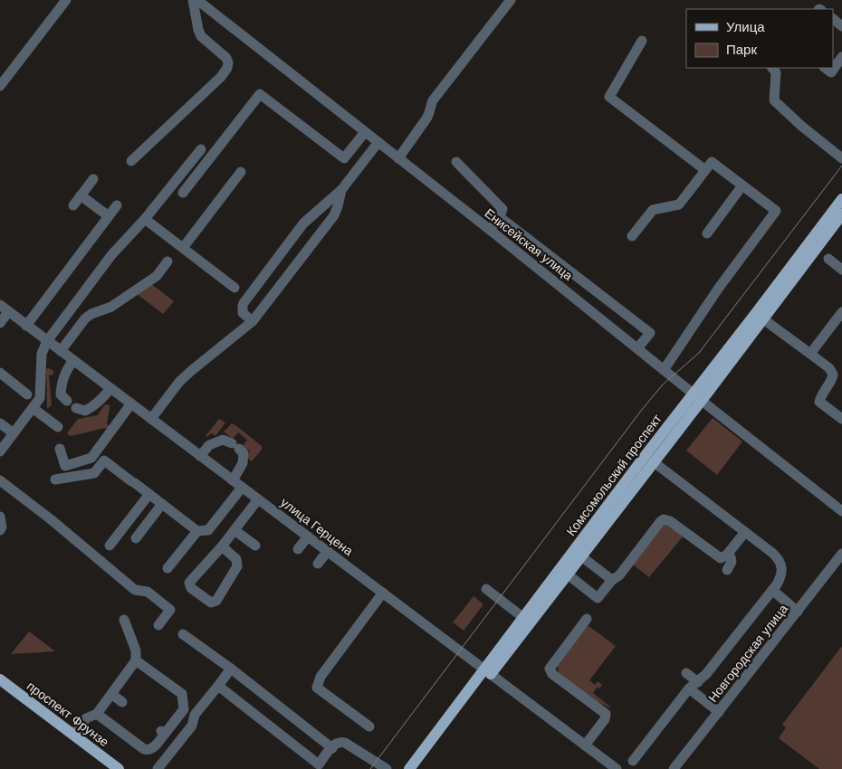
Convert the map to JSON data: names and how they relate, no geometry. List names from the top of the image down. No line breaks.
{"streets":{"main road":["Комсомольский проспект","проспект Фрунзе"],"street":["Енисейская улица","улица Герцена","Новгородская улица"]},"crossings":[["Енисейская улица","Комсомольский проспект"],["Комсомольский проспект","улица Герцена"]],"legend":["Улица","Парк"]}
